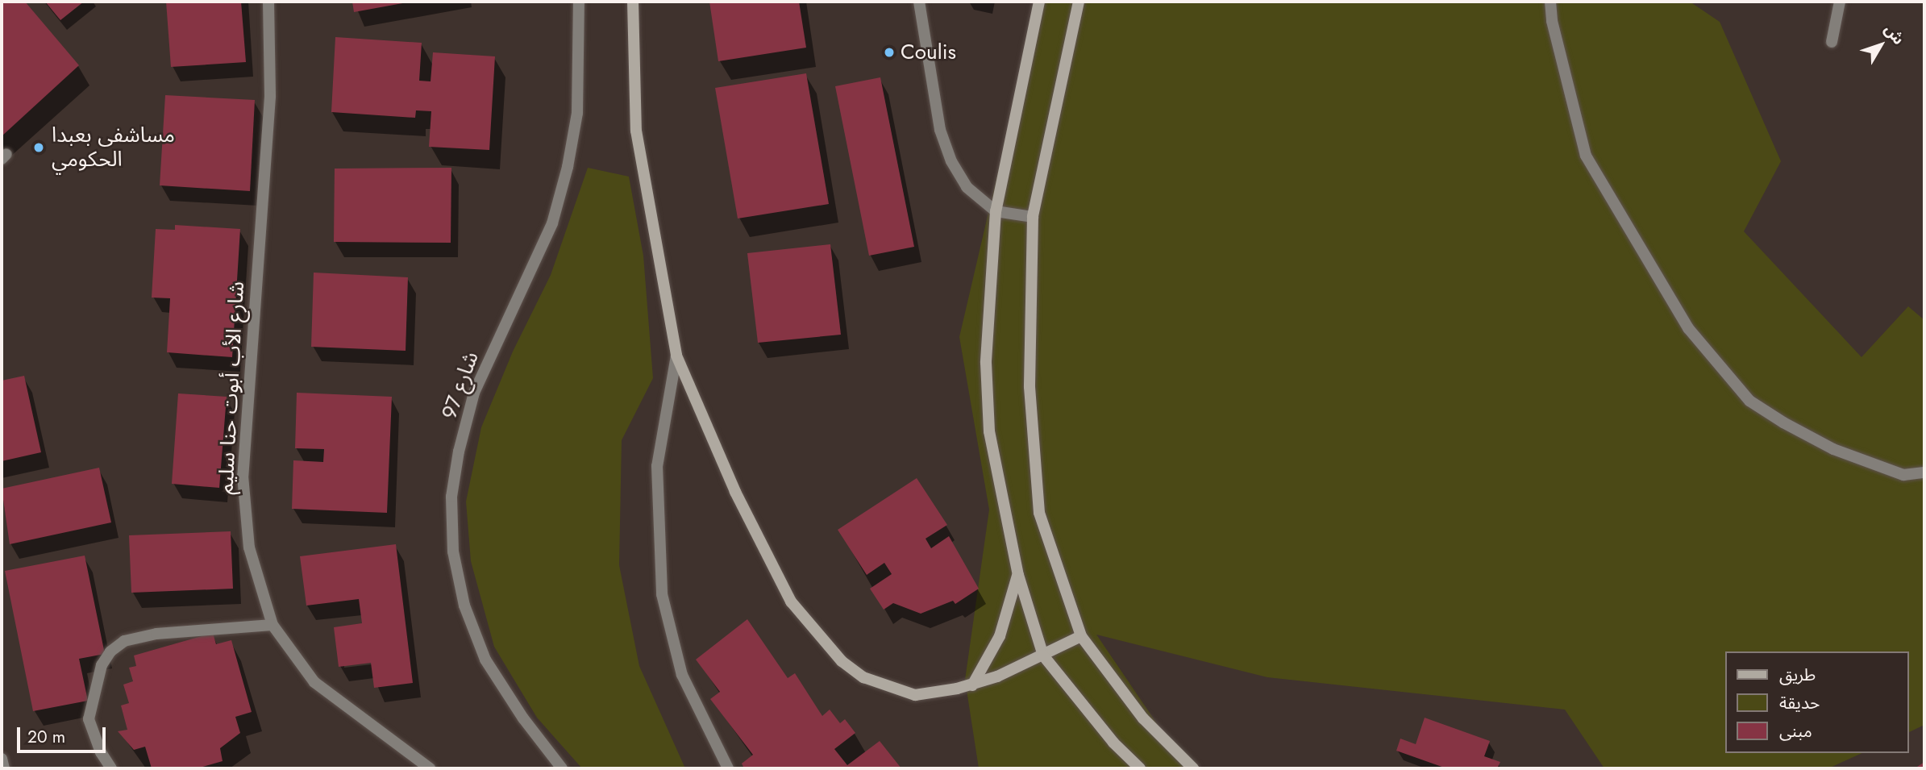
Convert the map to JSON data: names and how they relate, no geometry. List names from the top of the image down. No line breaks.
{"streets":{"street":["شارع 97","شارع الأب أبوت حنا سليم"]},"places":["Coulis","مساشفى بعبدا الحكومي"],"legend":["طريق","حديقة","مبنى"],"scale_bar":"20 m","north":"top right"}
